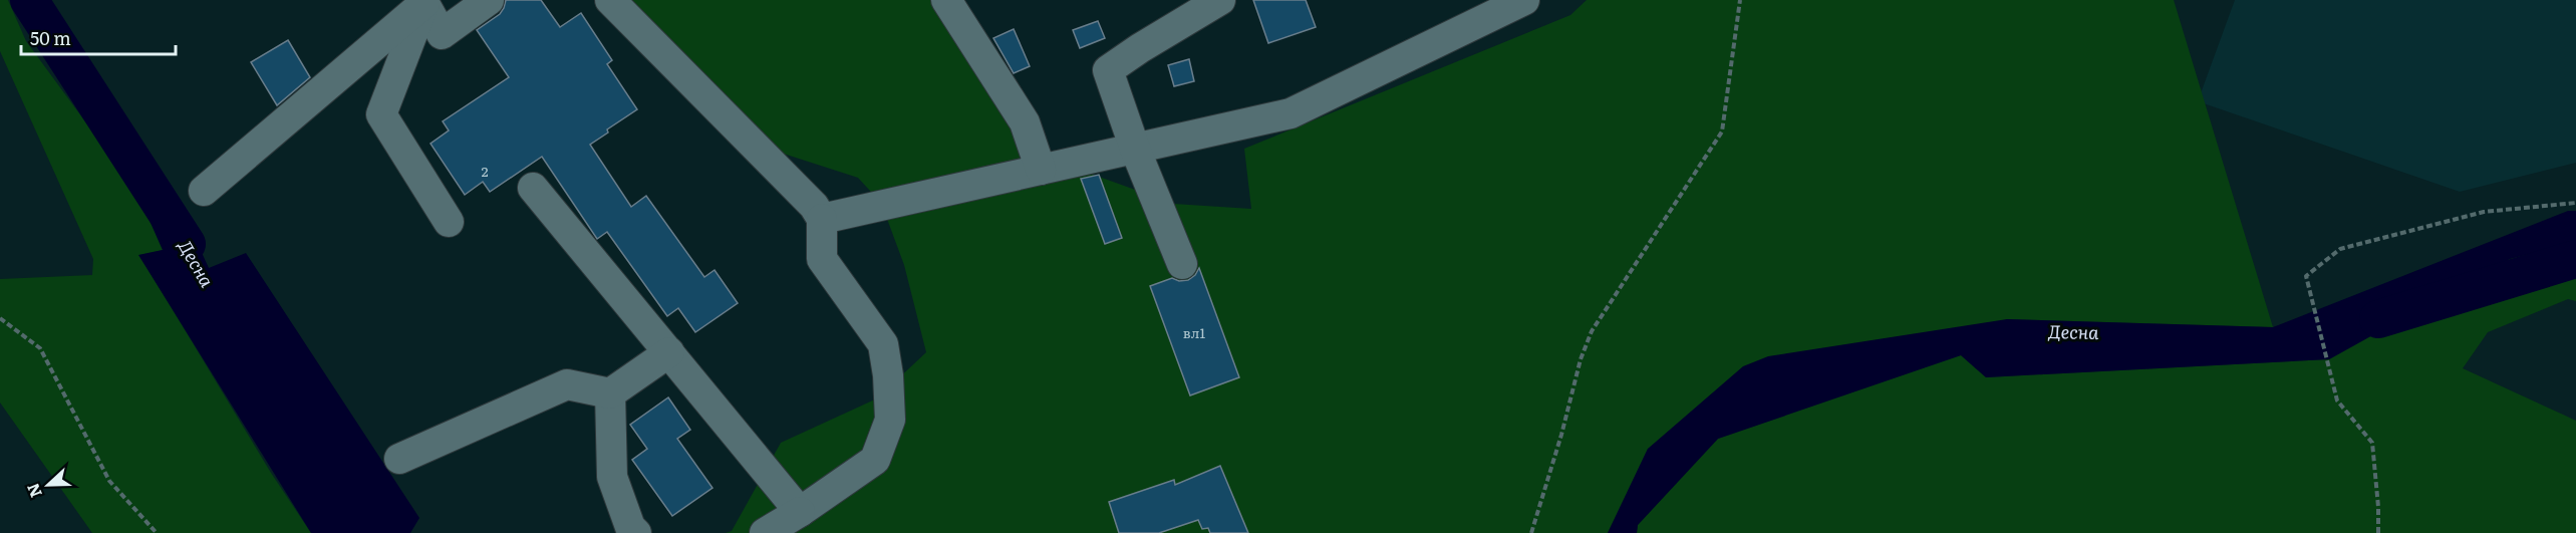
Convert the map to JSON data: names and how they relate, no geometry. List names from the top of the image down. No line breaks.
{"water":["Десна"],"house_numbers":["2","вл1"],"scale_bar":"50 m","north":"left"}
